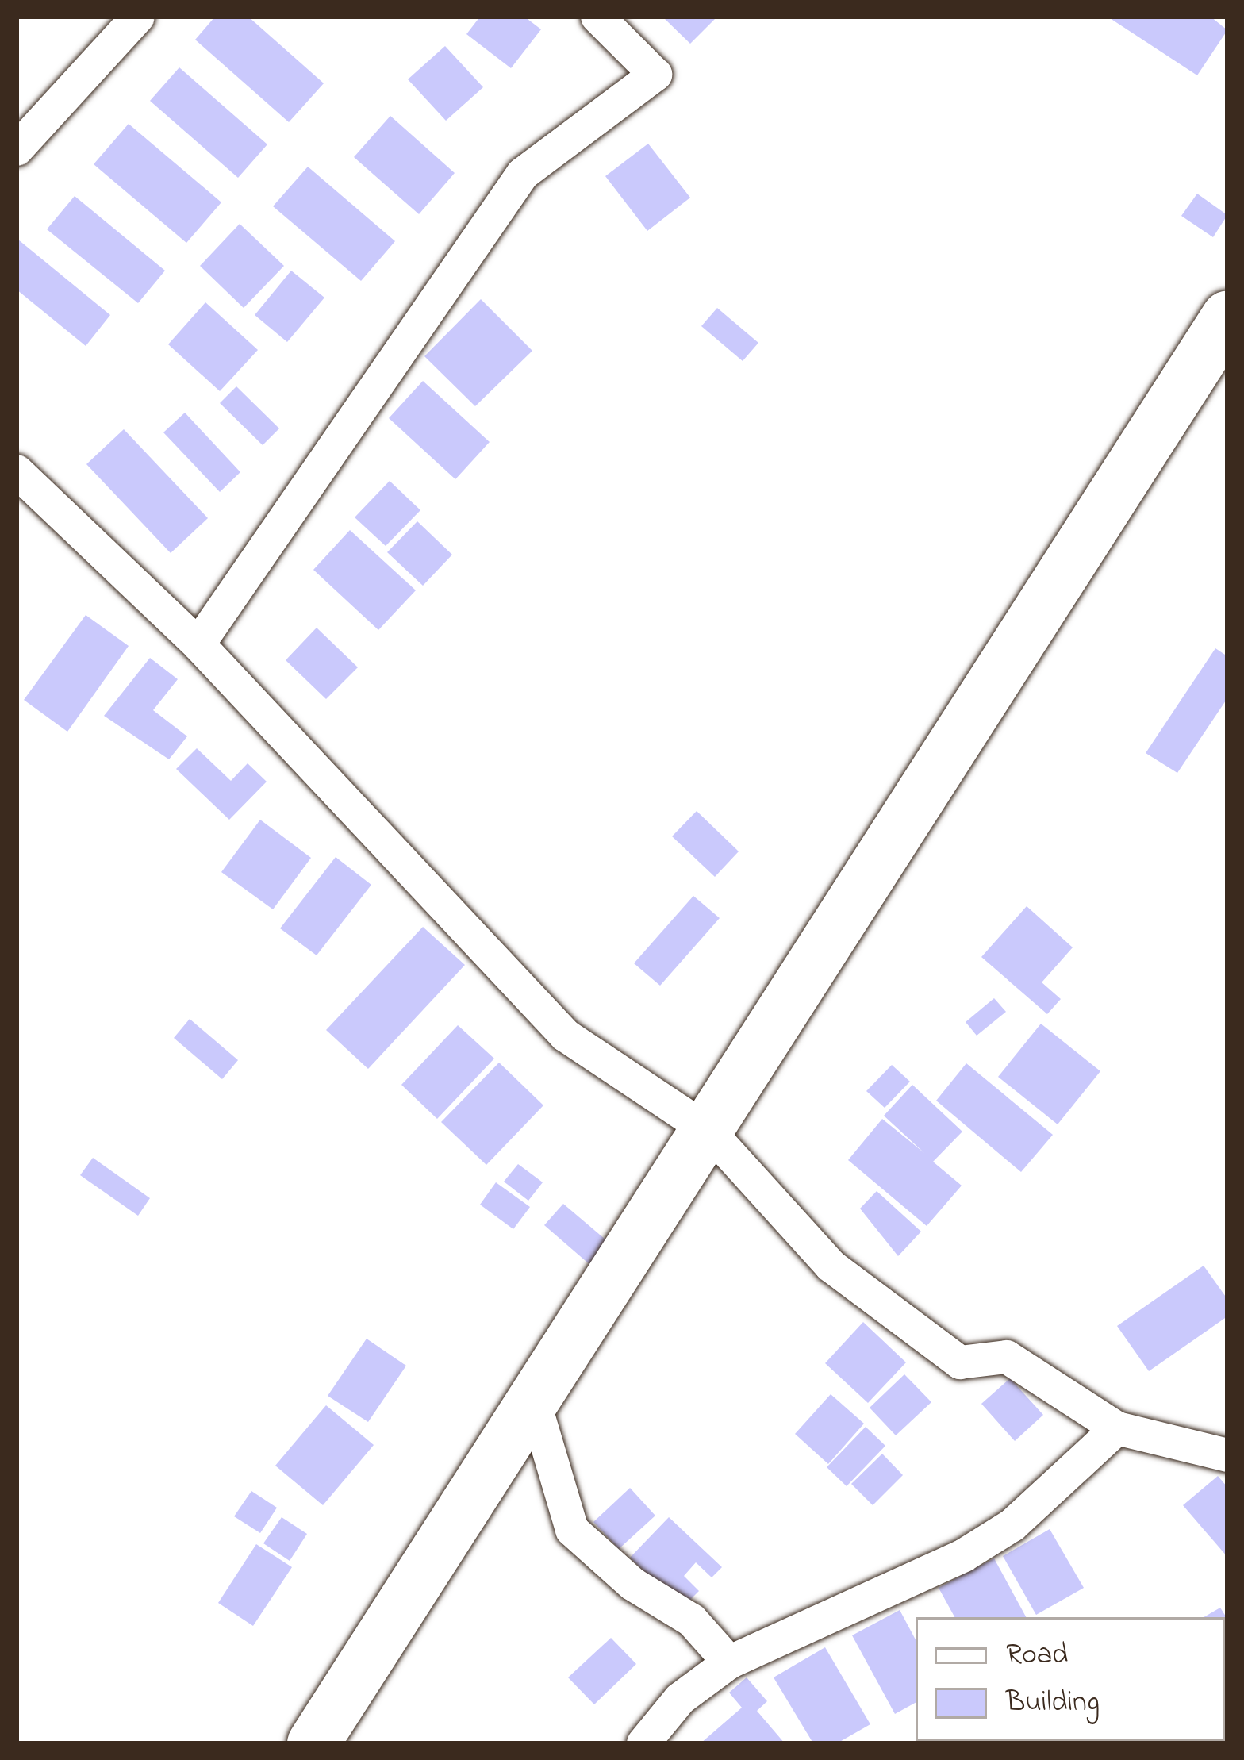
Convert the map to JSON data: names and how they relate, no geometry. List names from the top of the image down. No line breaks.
{"legend":["Road","Building"]}
